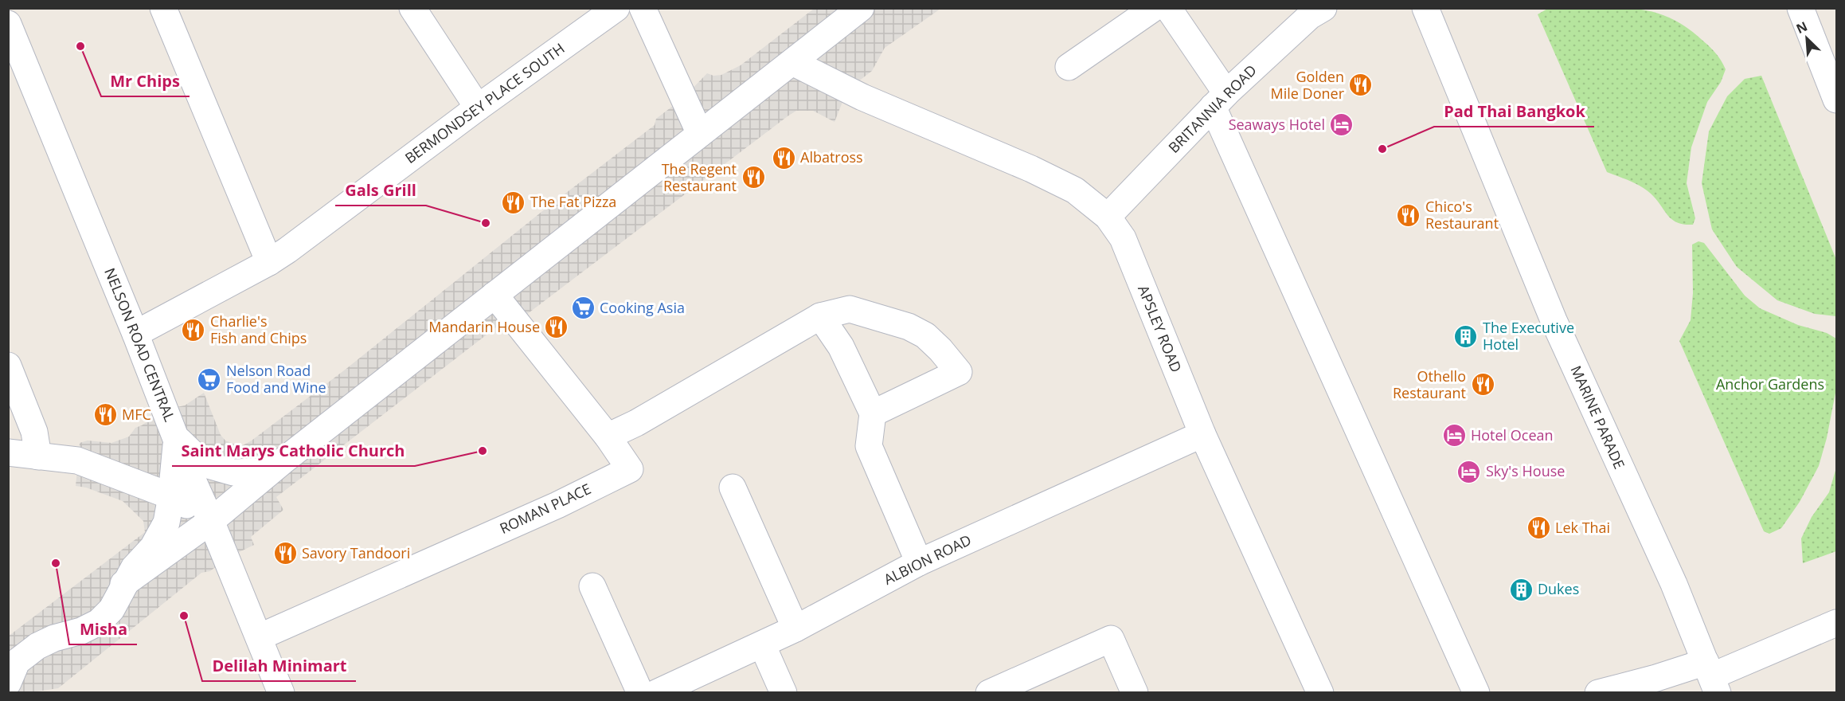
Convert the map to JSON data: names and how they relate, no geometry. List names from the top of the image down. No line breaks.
{"streets":{"street":["BERMONDSEY PLACE SOUTH","BRITANNIA ROAD","APSLEY ROAD","NELSON ROAD CENTRAL","MARINE PARADE","ROMAN PLACE","ALBION ROAD"]},"crossings":[["BERMONDSEY PLACE SOUTH","NELSON ROAD CENTRAL"],["BRITANNIA ROAD","APSLEY ROAD"],["APSLEY ROAD","ALBION ROAD"],["NELSON ROAD CENTRAL","ROMAN PLACE"]],"parks":["Anchor Gardens"],"places":{"other":["Mr Chips","Pad Thai Bangkok","Gals Grill","Saint Marys Catholic Church","Misha","Delilah Minimart"],"restaurant":["Golden Mile Doner","Albatross","The Regent Restaurant","The Fat Pizza","Chico's Restaurant","Mandarin House","Charlie's Fish and Chips","Othello Restaurant","MFC","Lek Thai","Savory Tandoori"],"hotel":["Seaways Hotel","Hotel Ocean","Sky's House"],"supermarket":["Cooking Asia","Nelson Road Food and Wine"],"building":["The Executive Hotel","Dukes"]},"north":"top left"}
